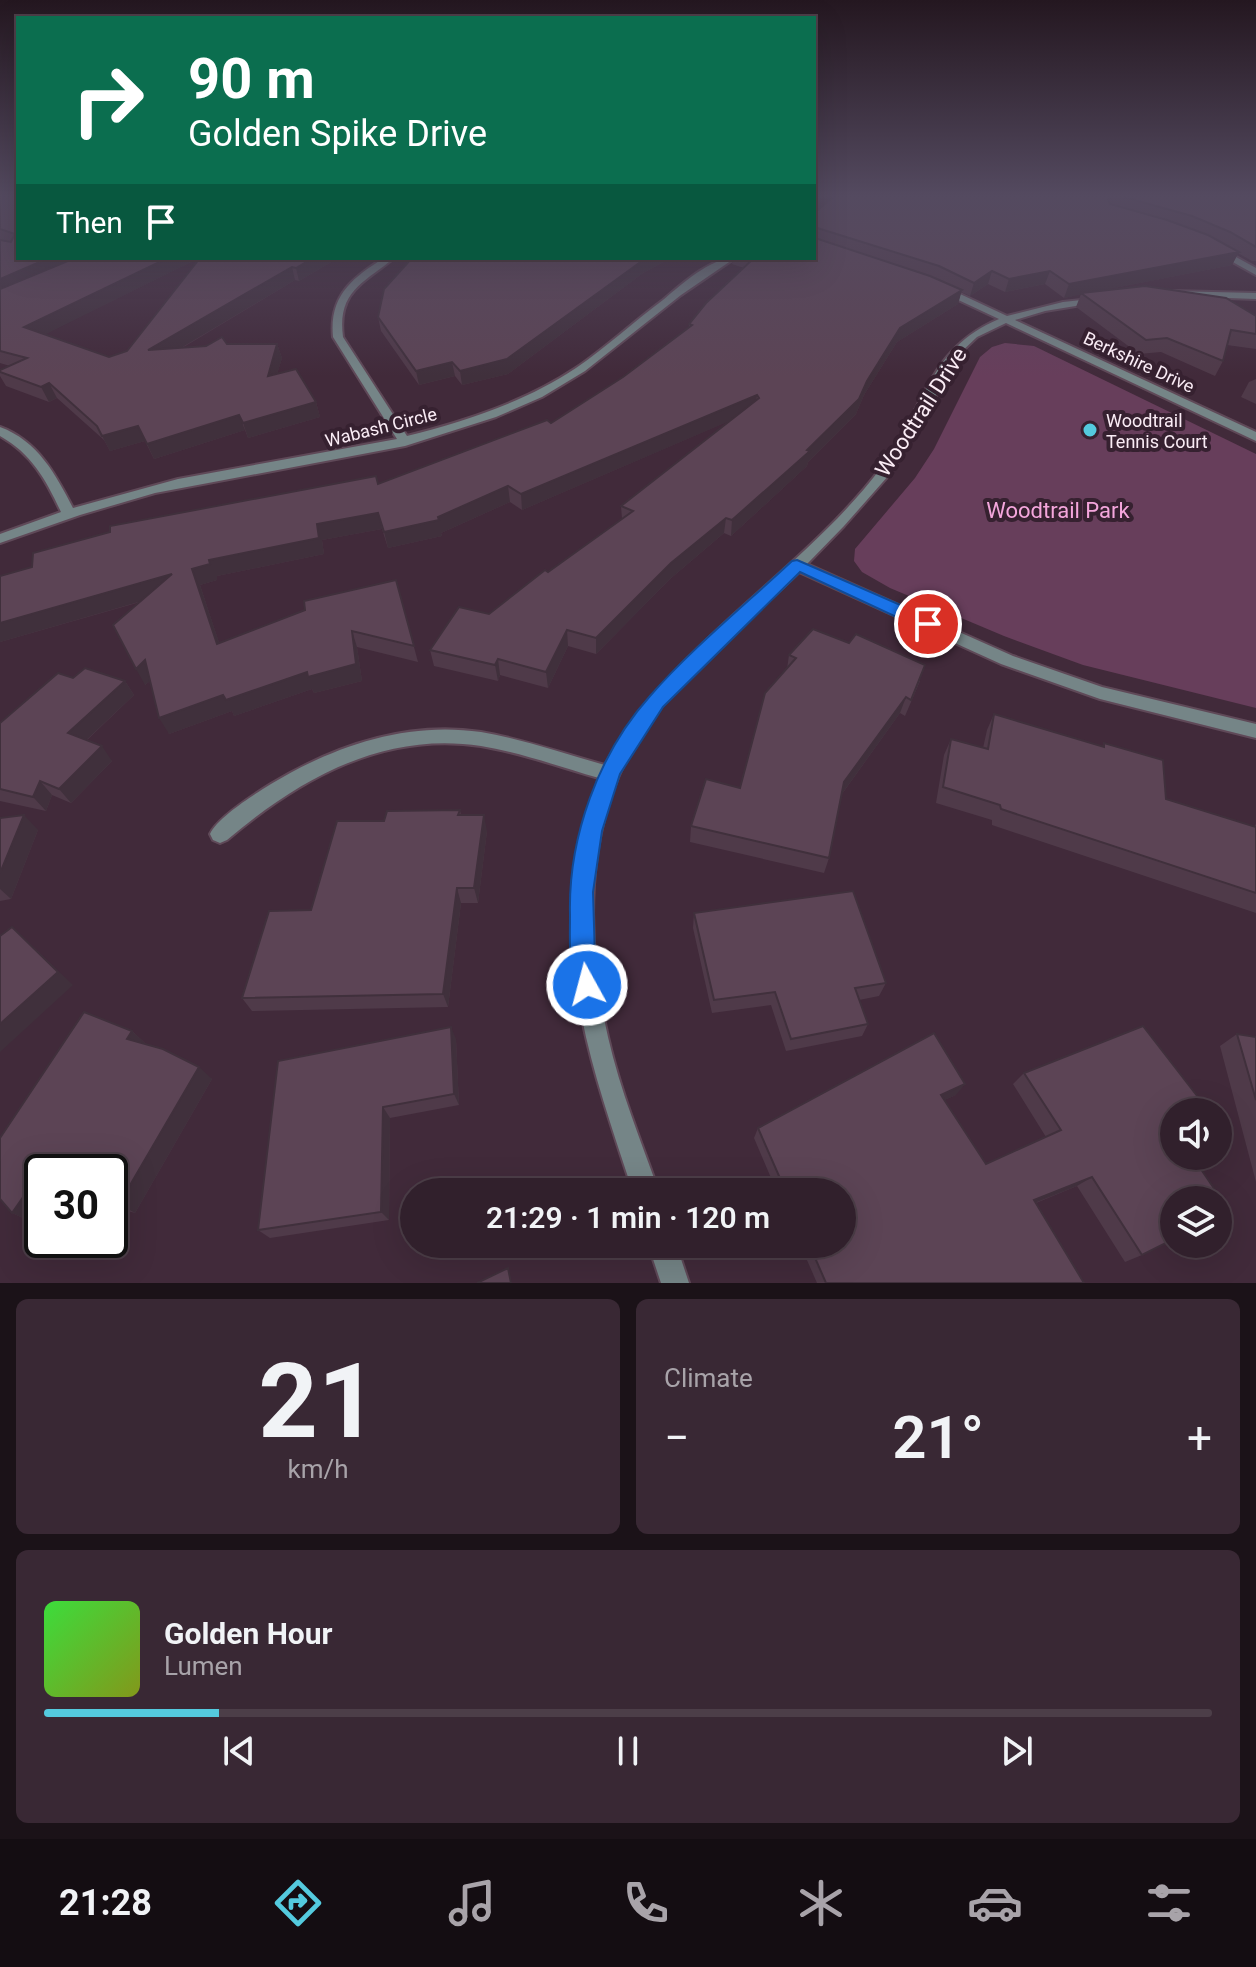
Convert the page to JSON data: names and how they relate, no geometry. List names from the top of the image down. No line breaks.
{"streets":{"street":["Berkshire Drive","Woodtrail Drive","Wabash Circle"]},"crossings":[["Berkshire Drive","Woodtrail Drive"]],"parks":["Woodtrail Park"],"places":["Woodtrail Tennis Court"],"page":{"turn":["90 m","Golden Spike Drive"],"then":"Then","limit":"30","trip":"21:29 · 1 min · 120 m","tile":[["21","km/h"],"Climate"],"heat":["−","21°","+"],"song":["Golden Hour","Lumen"],"tabs":"21:28"}}
